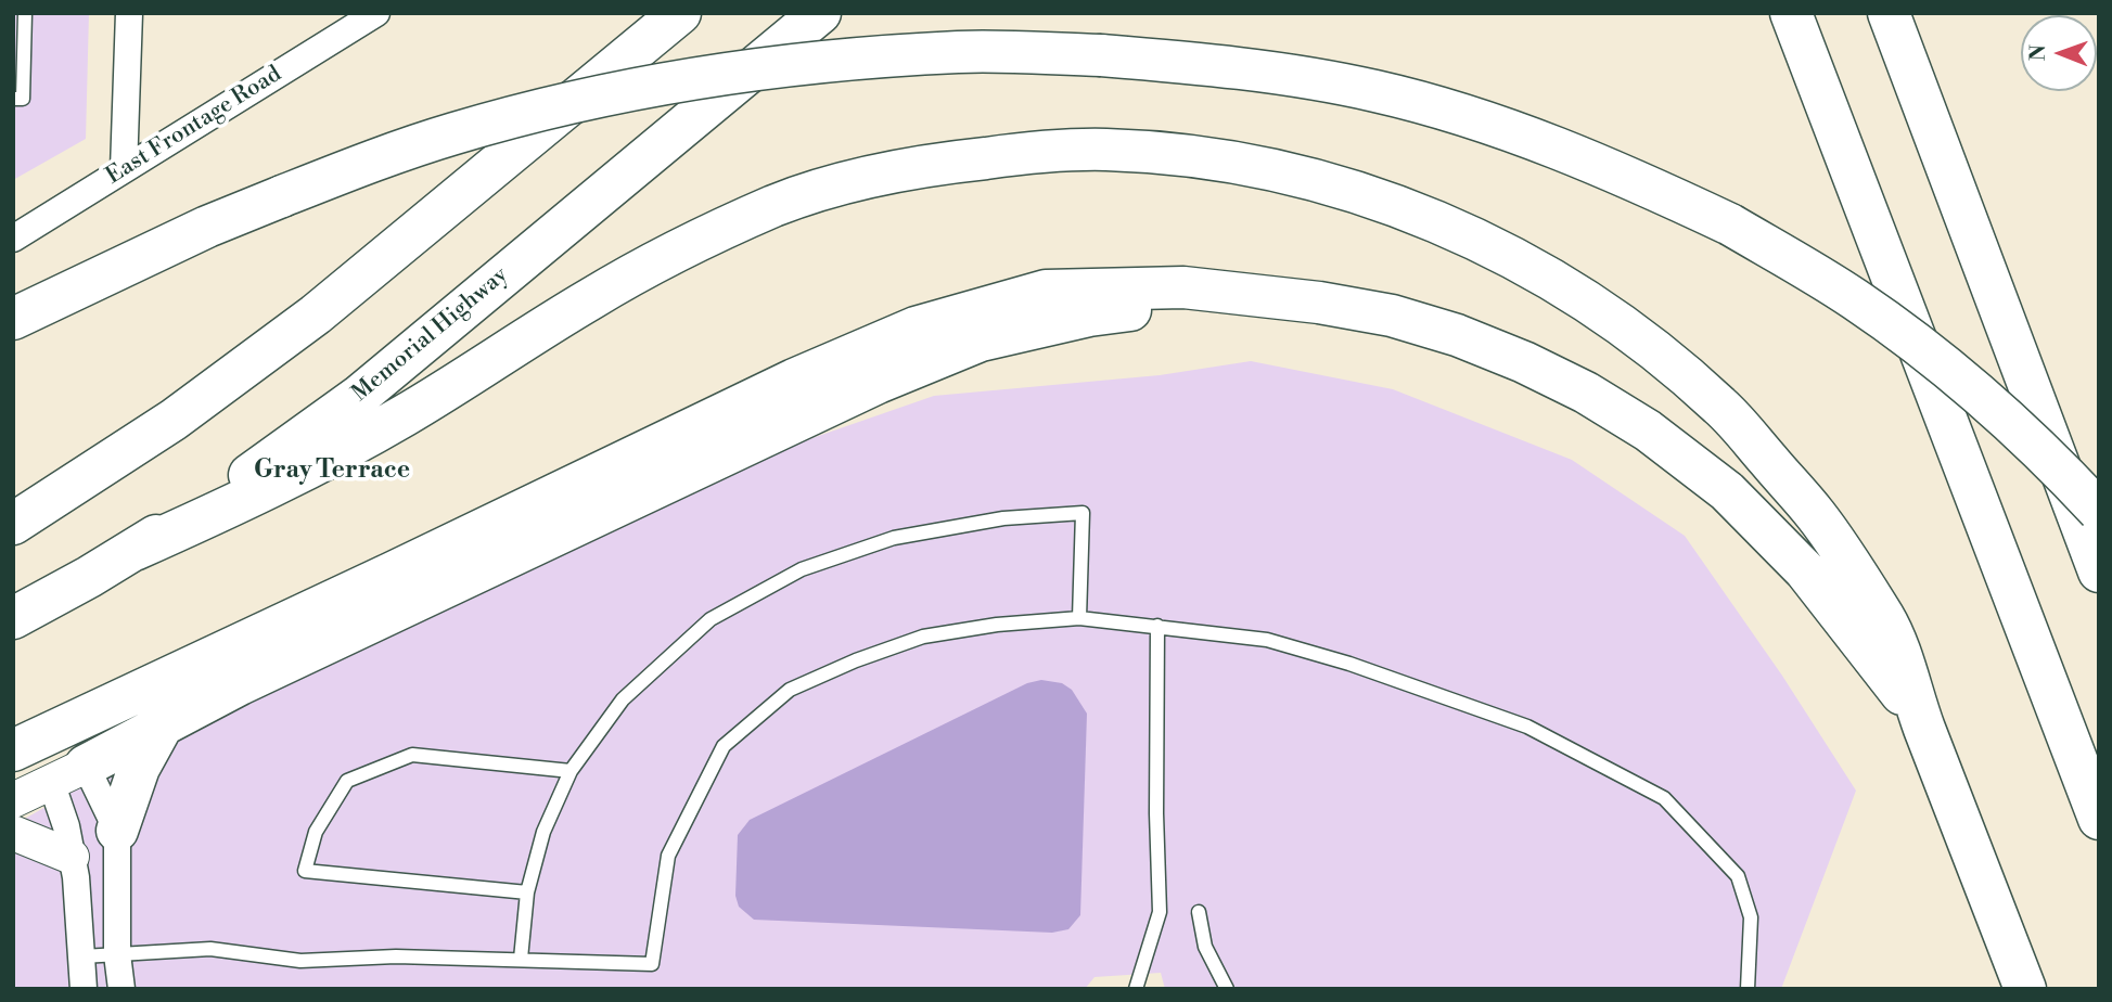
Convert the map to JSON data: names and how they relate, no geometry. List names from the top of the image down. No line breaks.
{"streets":{"highway":["Memorial Highway"],"street":["East Frontage Road"]},"districts":["Gray Terrace"],"north":"left"}
